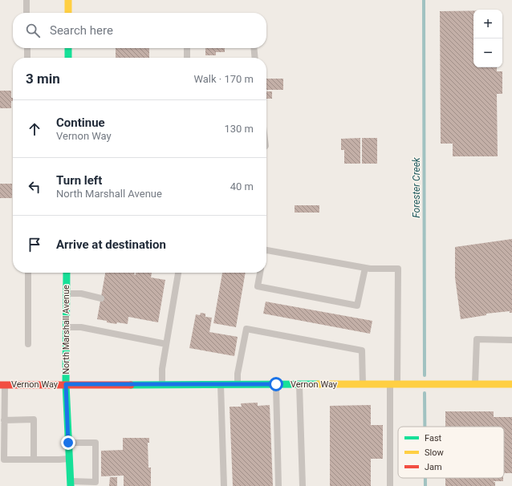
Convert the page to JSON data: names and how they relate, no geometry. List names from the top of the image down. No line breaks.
{"streets":{"street":["North Marshall Avenue","Vernon Way"]},"crossings":[["North Marshall Avenue","Vernon Way"]],"water":["Forester Creek"],"legend":["Fast","Slow","Jam"],"page":{"map_buttons":["+","−"],"search":"Search here","heading":["3 min","Walk · 170 m"],"list":[["Continue","Vernon Way","130 m"],["Turn left","North Marshall Avenue","40 m"],"Arrive at destination"]}}
